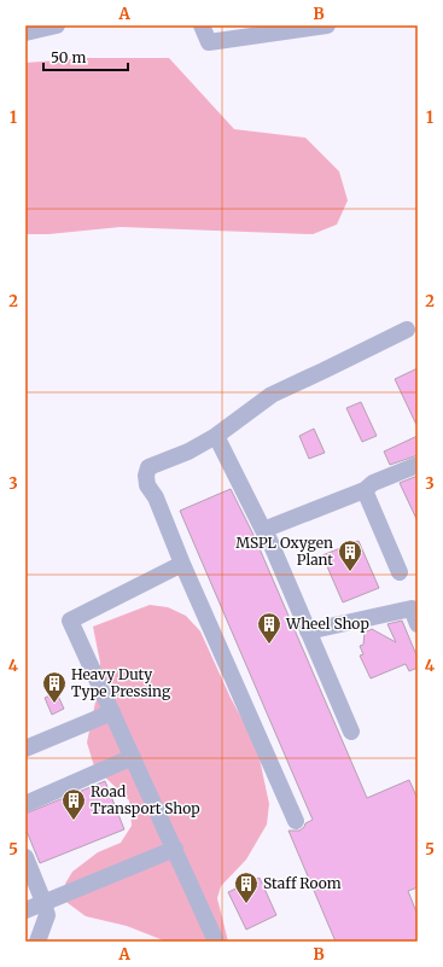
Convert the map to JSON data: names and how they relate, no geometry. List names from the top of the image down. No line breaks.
{"places":{"building":["MSPL Oxygen Plant","Wheel Shop","Heavy Duty Type Pressing","Road Transport Shop","Staff Room"]},"scale_bar":"50 m","grid":{"columns":["A","B"],"rows":["1","2","3","4","5"]}}
